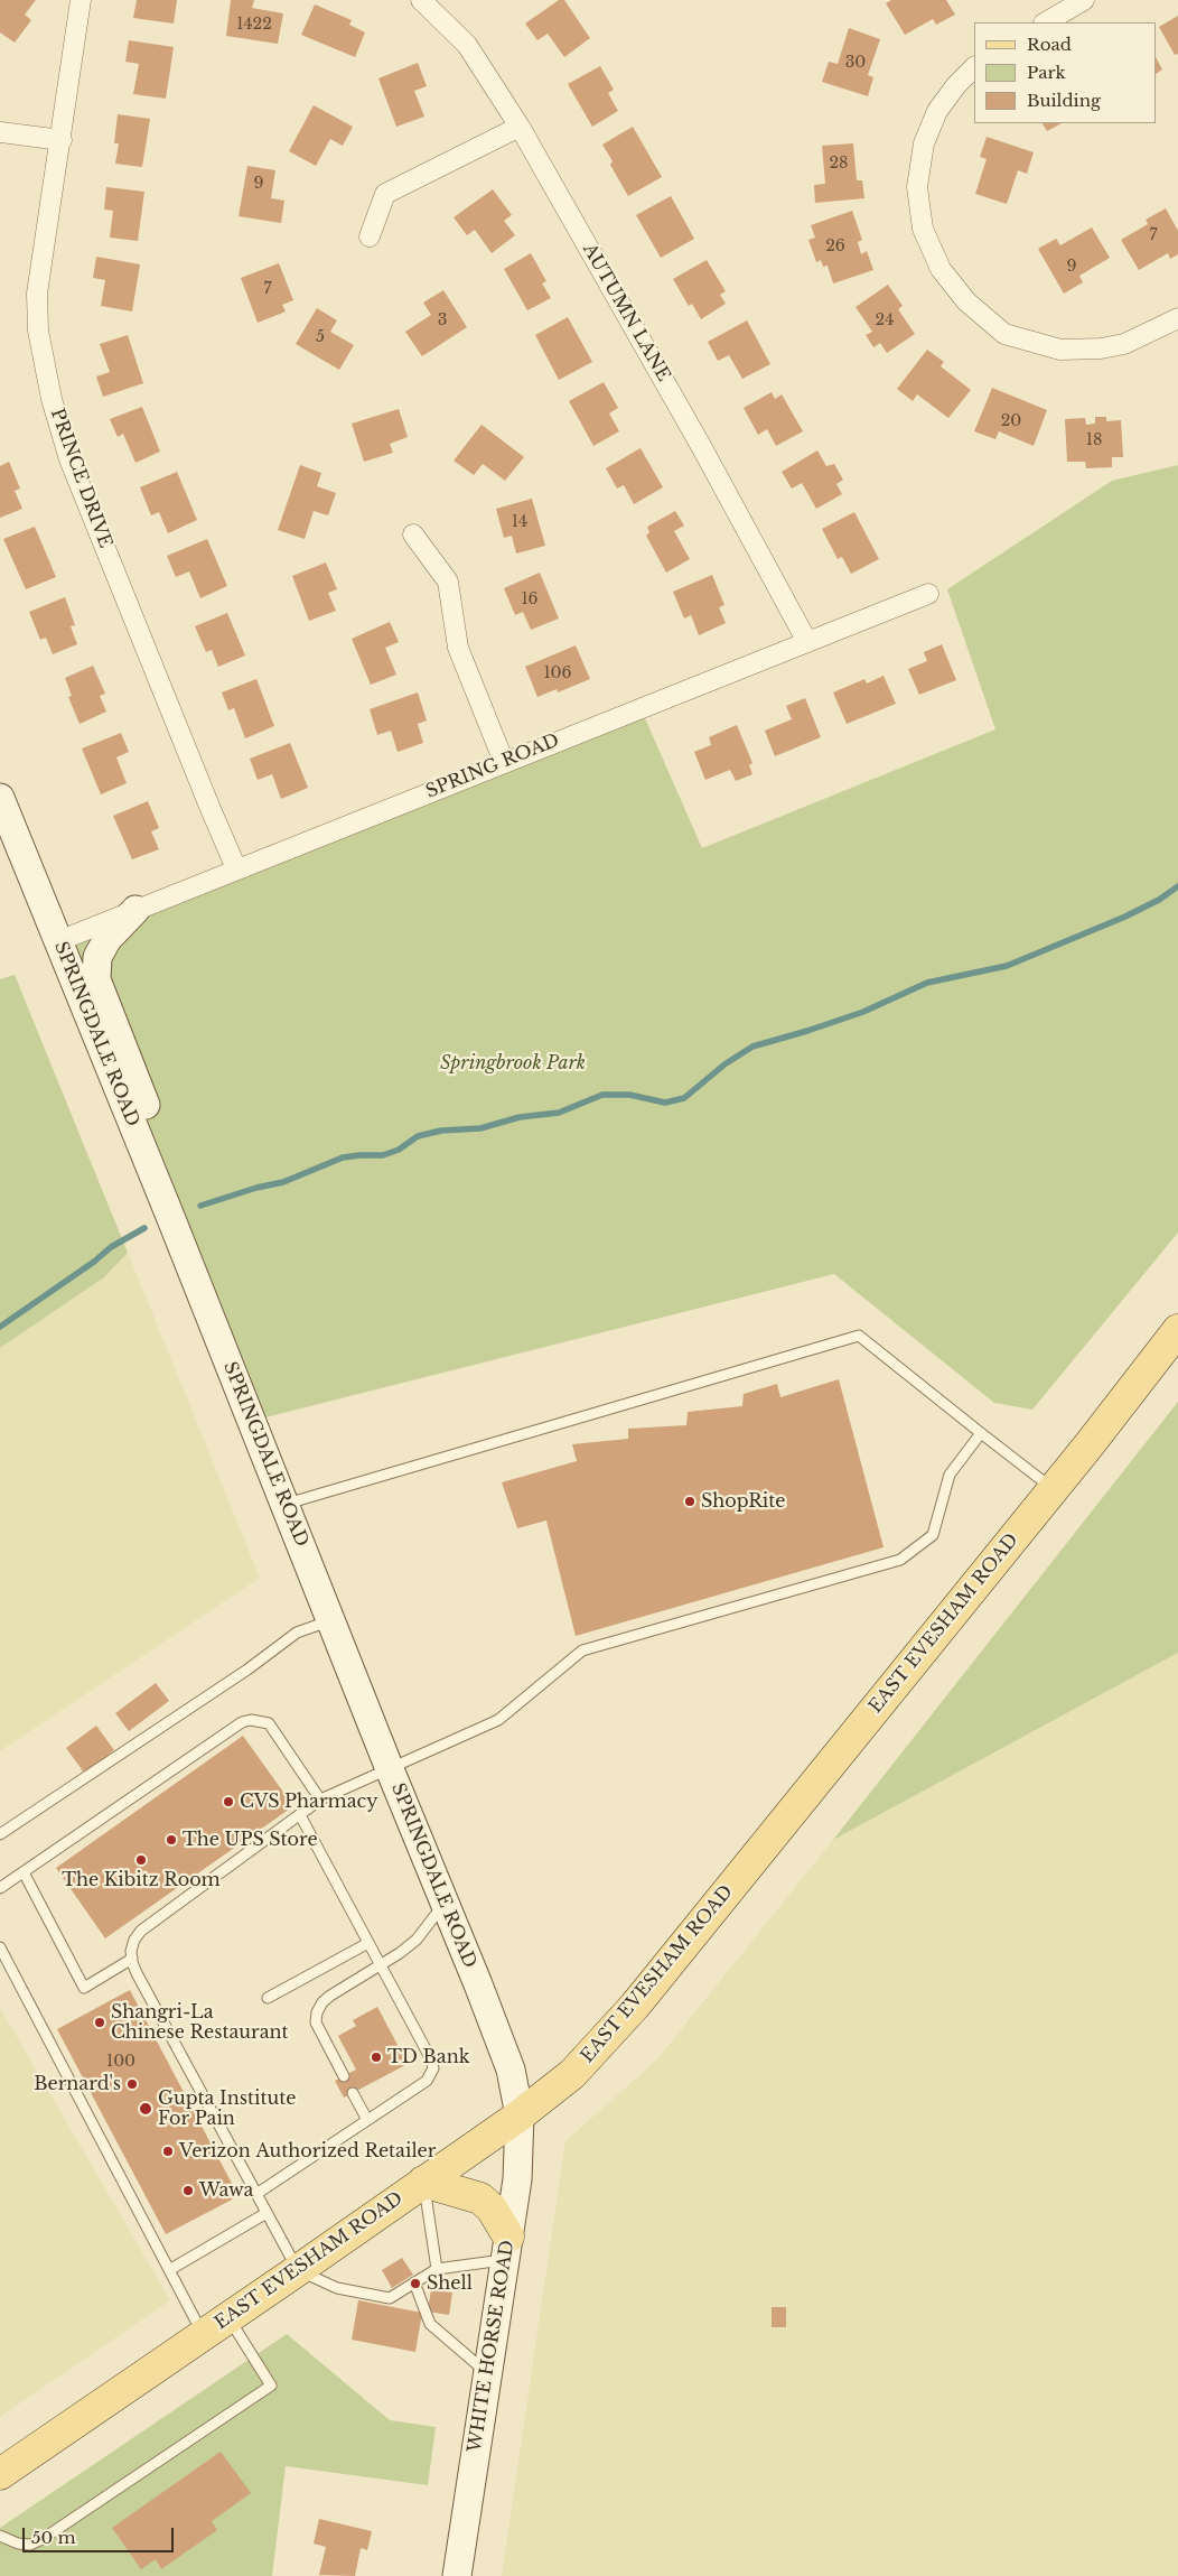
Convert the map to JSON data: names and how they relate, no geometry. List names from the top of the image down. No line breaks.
{"streets":{"main road":["SPRINGDALE ROAD","EAST EVESHAM ROAD","WHITE HORSE ROAD"],"street":["AUTUMN LANE","PRINCE DRIVE","SPRING ROAD"]},"crossings":[["AUTUMN LANE","SPRING ROAD"],["PRINCE DRIVE","SPRING ROAD"],["SPRING ROAD","SPRINGDALE ROAD"],["SPRINGDALE ROAD","EAST EVESHAM ROAD"],["SPRINGDALE ROAD","WHITE HORSE ROAD"],["EAST EVESHAM ROAD","WHITE HORSE ROAD"]],"parks":["Springbrook Park"],"places":["ShopRite","CVS Pharmacy","The UPS Store","The Kibitz Room","Shangri-La Chinese Restaurant","TD Bank","Bernard's","Gupta Institute For Pain","Verizon Authorized Retailer","Wawa","Shell"],"house_numbers":["1422","30","28","9","7","26","9","7","3","24","5","20","18","14","16","106","100"],"legend":["Road","Park","Building"],"scale_bar":"50 m"}
